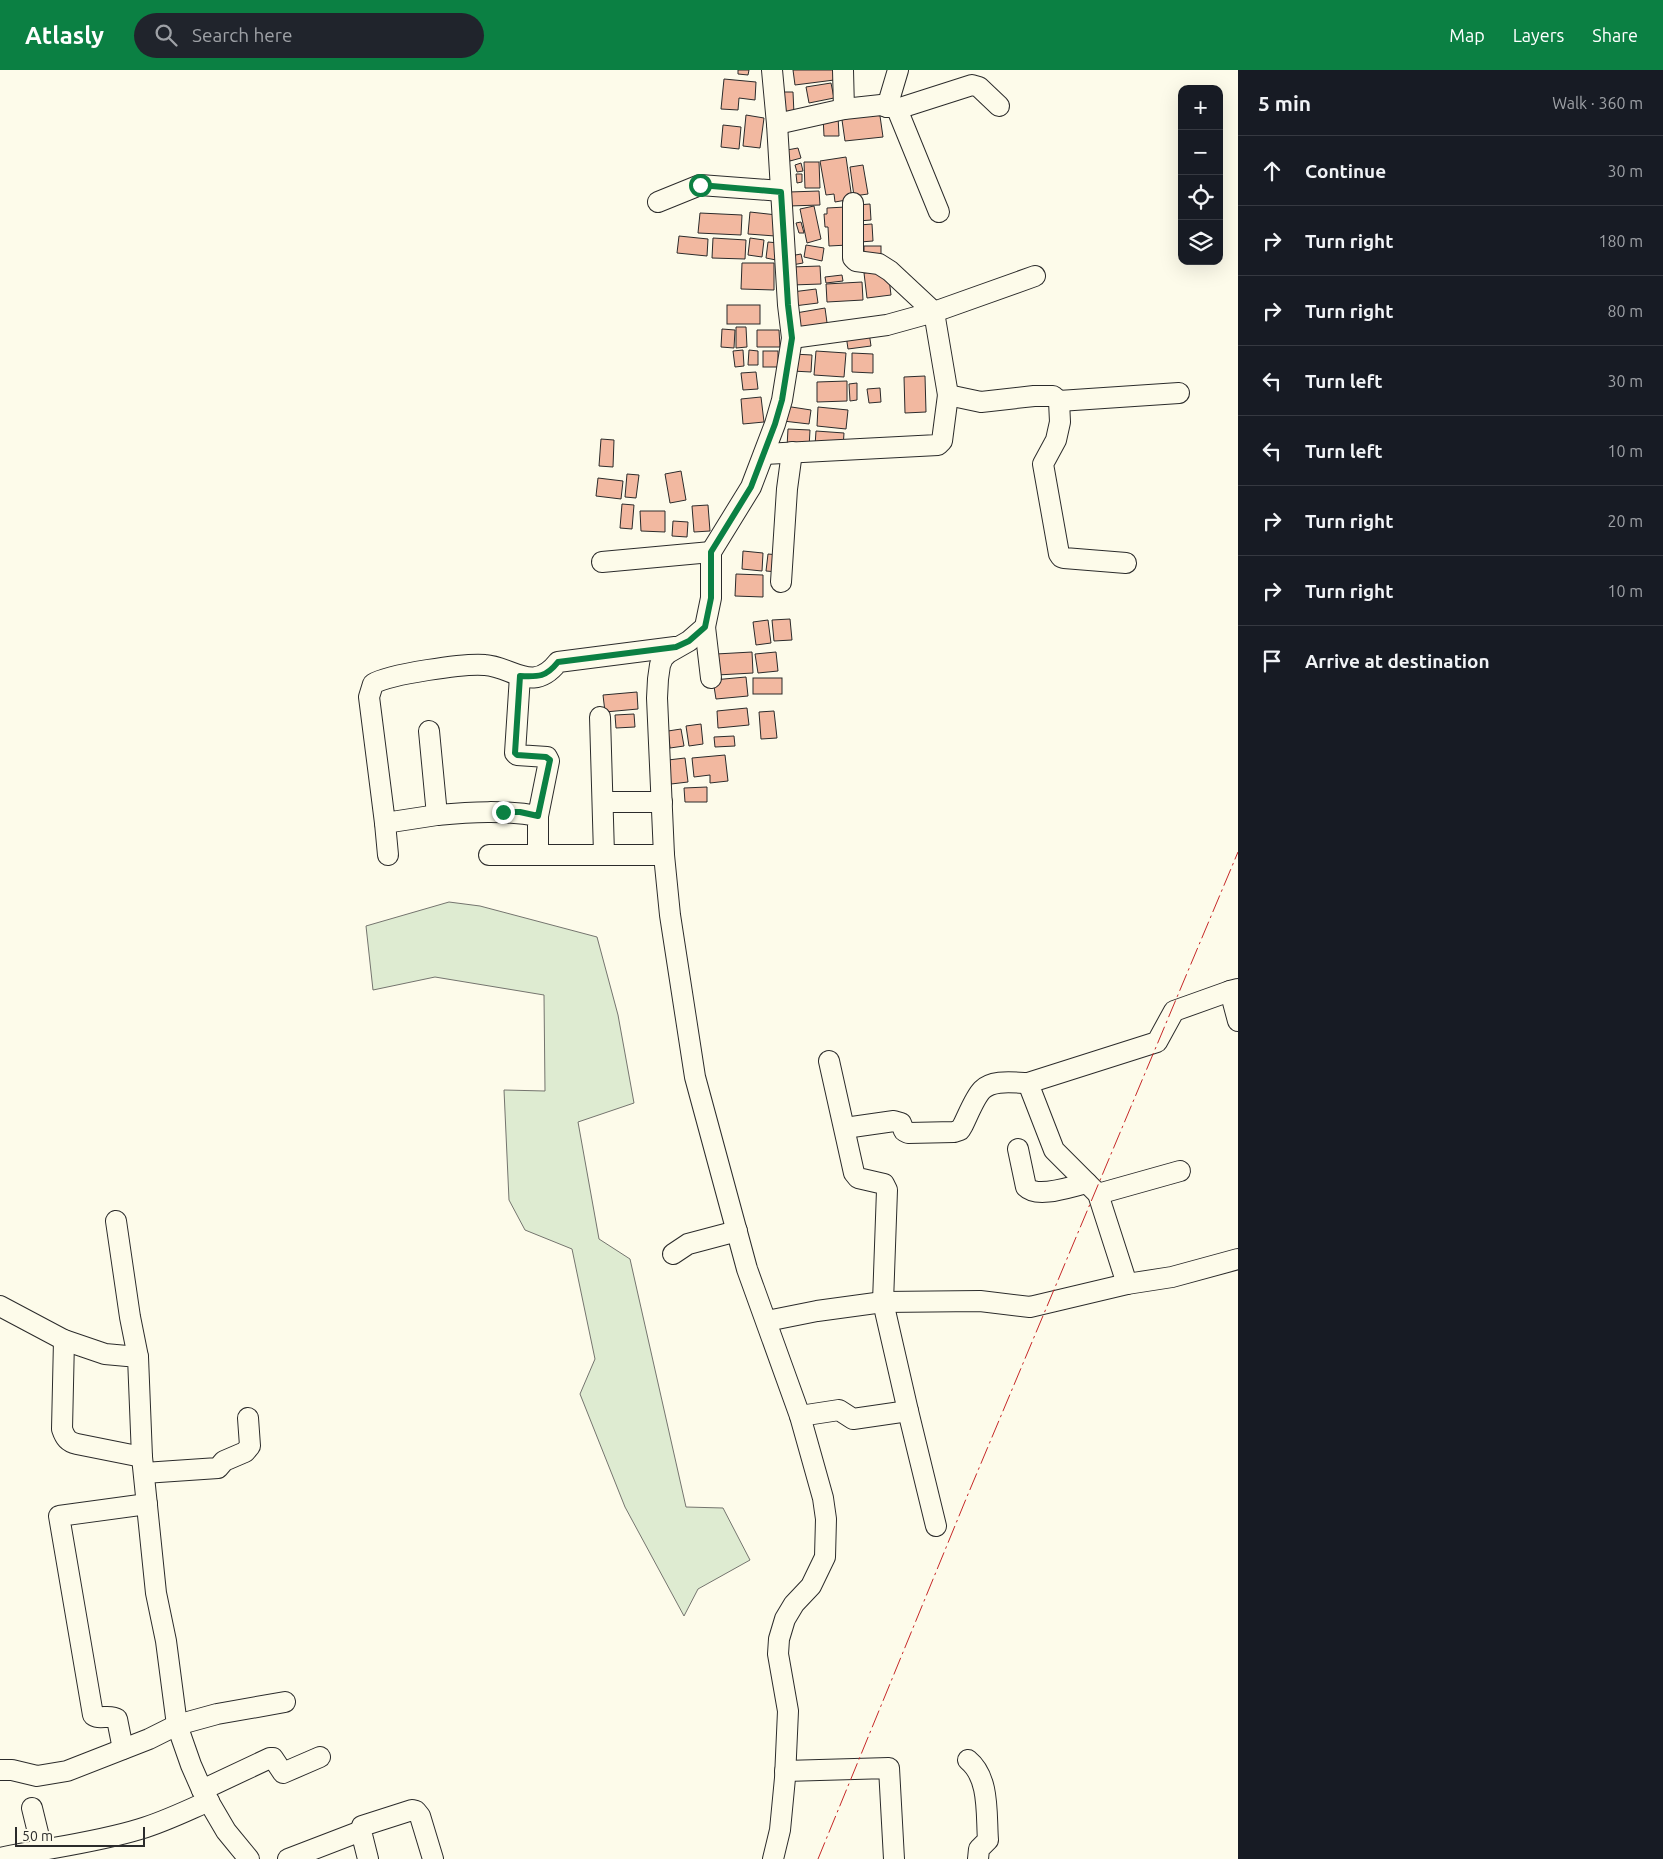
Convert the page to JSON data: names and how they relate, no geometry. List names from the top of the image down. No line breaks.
{"scale_bar":"50 m","page":{"header":"Atlasly","search":"Search here","nav":["Map","Layers","Share"],"heading":["5 min","Walk · 360 m"],"map_buttons":["+","−"],"list":[["Continue","30 m"],["Turn right","180 m"],["Turn right","80 m"],["Turn left","30 m"],["Turn left","10 m"],["Turn right","20 m"],["Turn right","10 m"],"Arrive at destination"],"scale":"50 m"}}
